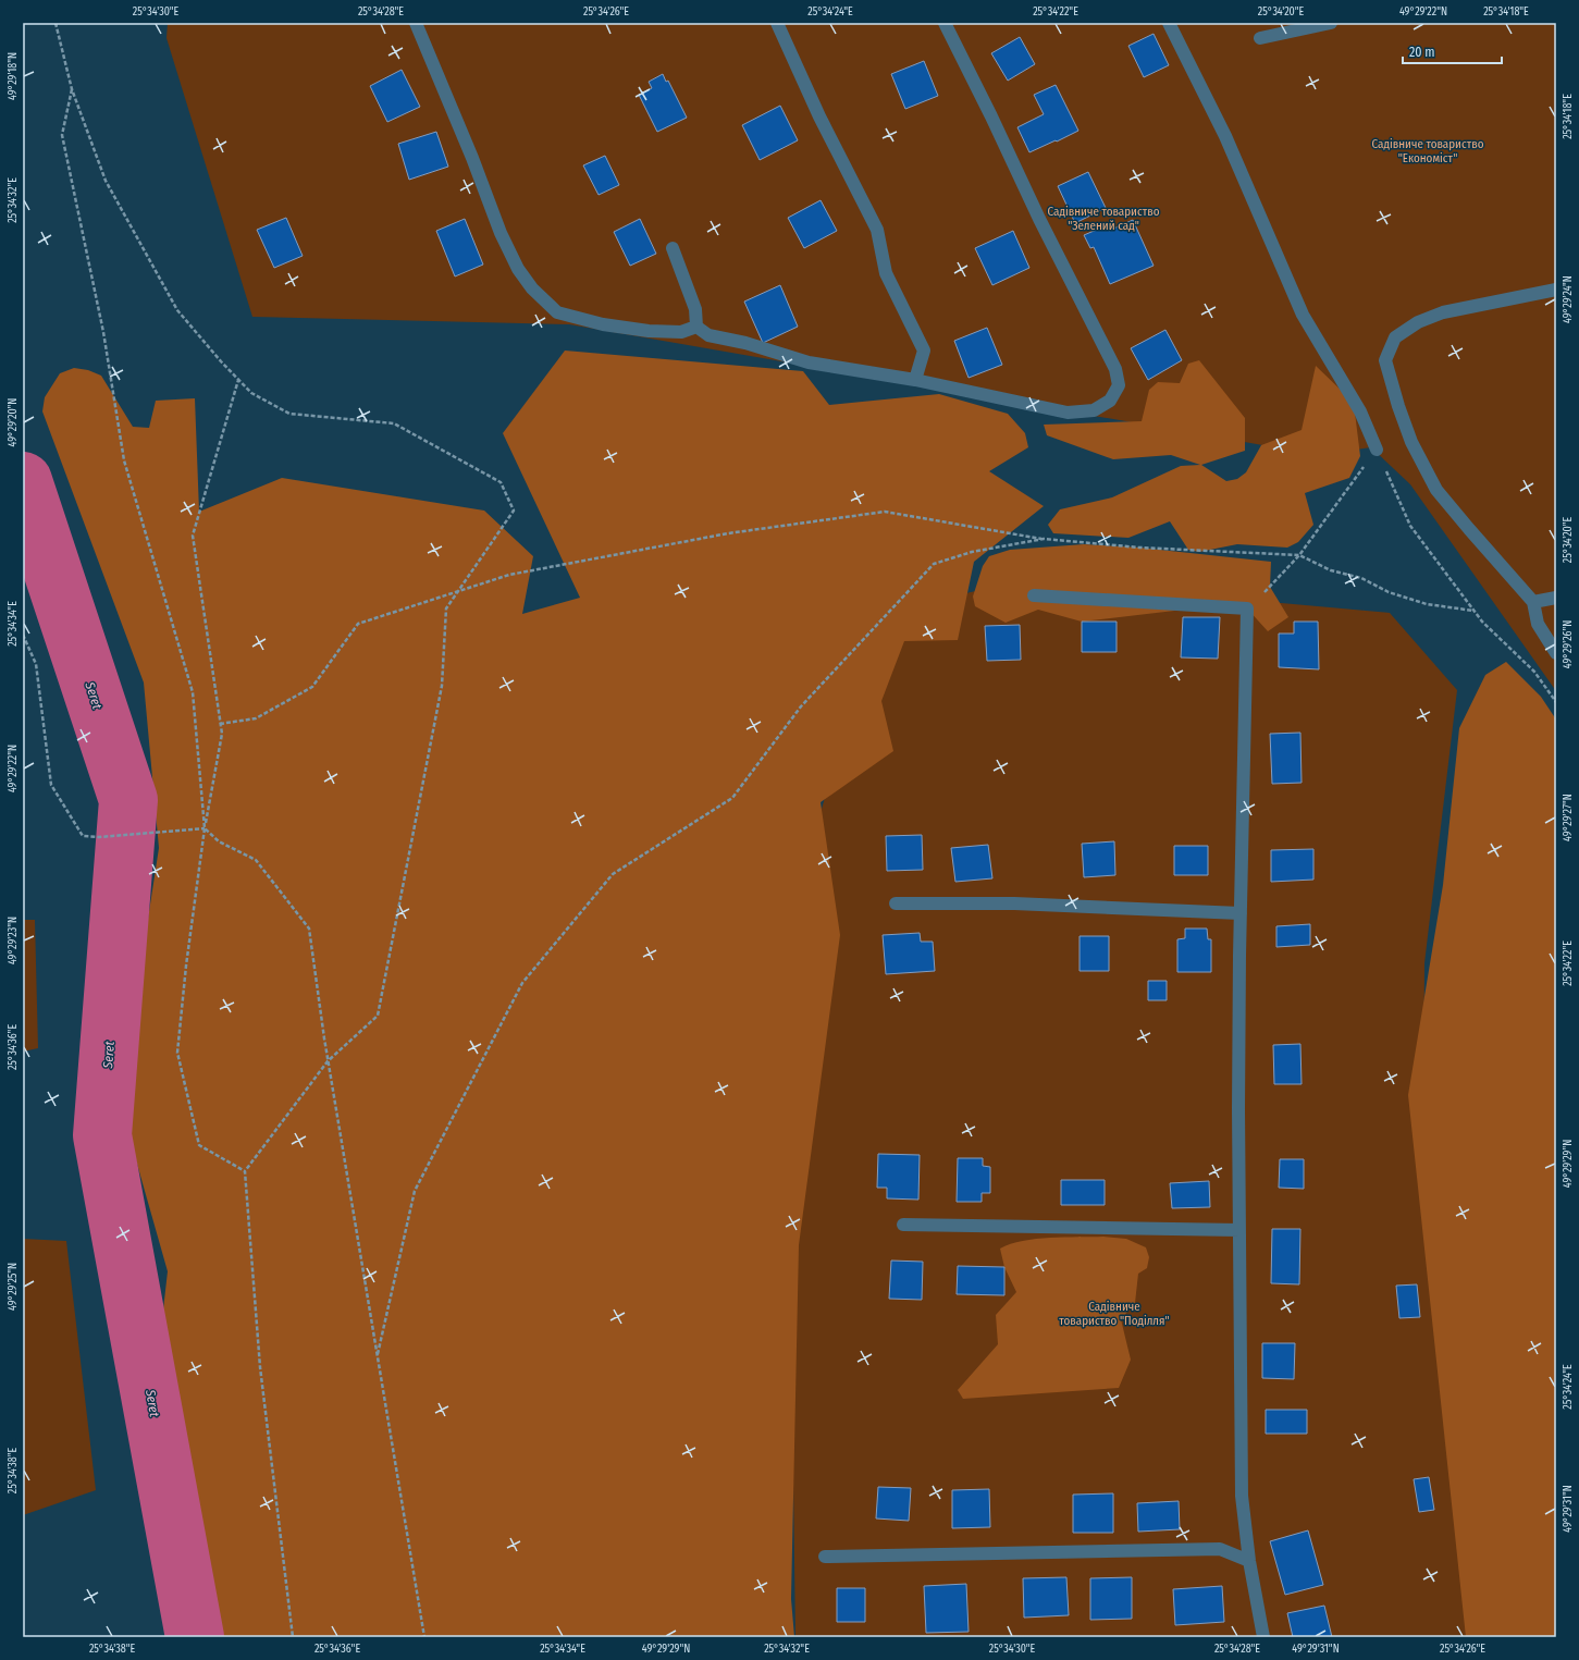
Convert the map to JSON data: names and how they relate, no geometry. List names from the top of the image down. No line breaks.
{"water":["Seret"],"parks":["Садівниче товариство \"Економіст\"","Садівниче товариство \"Зелений сад\"","Садівниче товариство \"Поділля\""],"scale_bar":"20 m","coordinates":["25°34'30\"E","25°34'28\"E","25°34'26\"E","25°34'24\"E","25°34'22\"E","25°34'20\"E","49°29'22\"N","25°34'18\"E","49°29'18\"N","25°34'32\"E","49°29'24\"N","49°29'20\"N","25°34'34\"E","49°29'26\"N","49°29'27\"N","49°29'23\"N","25°34'36\"E","49°29'29\"N","49°29'25\"N","25°34'38\"E","49°29'31\"N"]}
